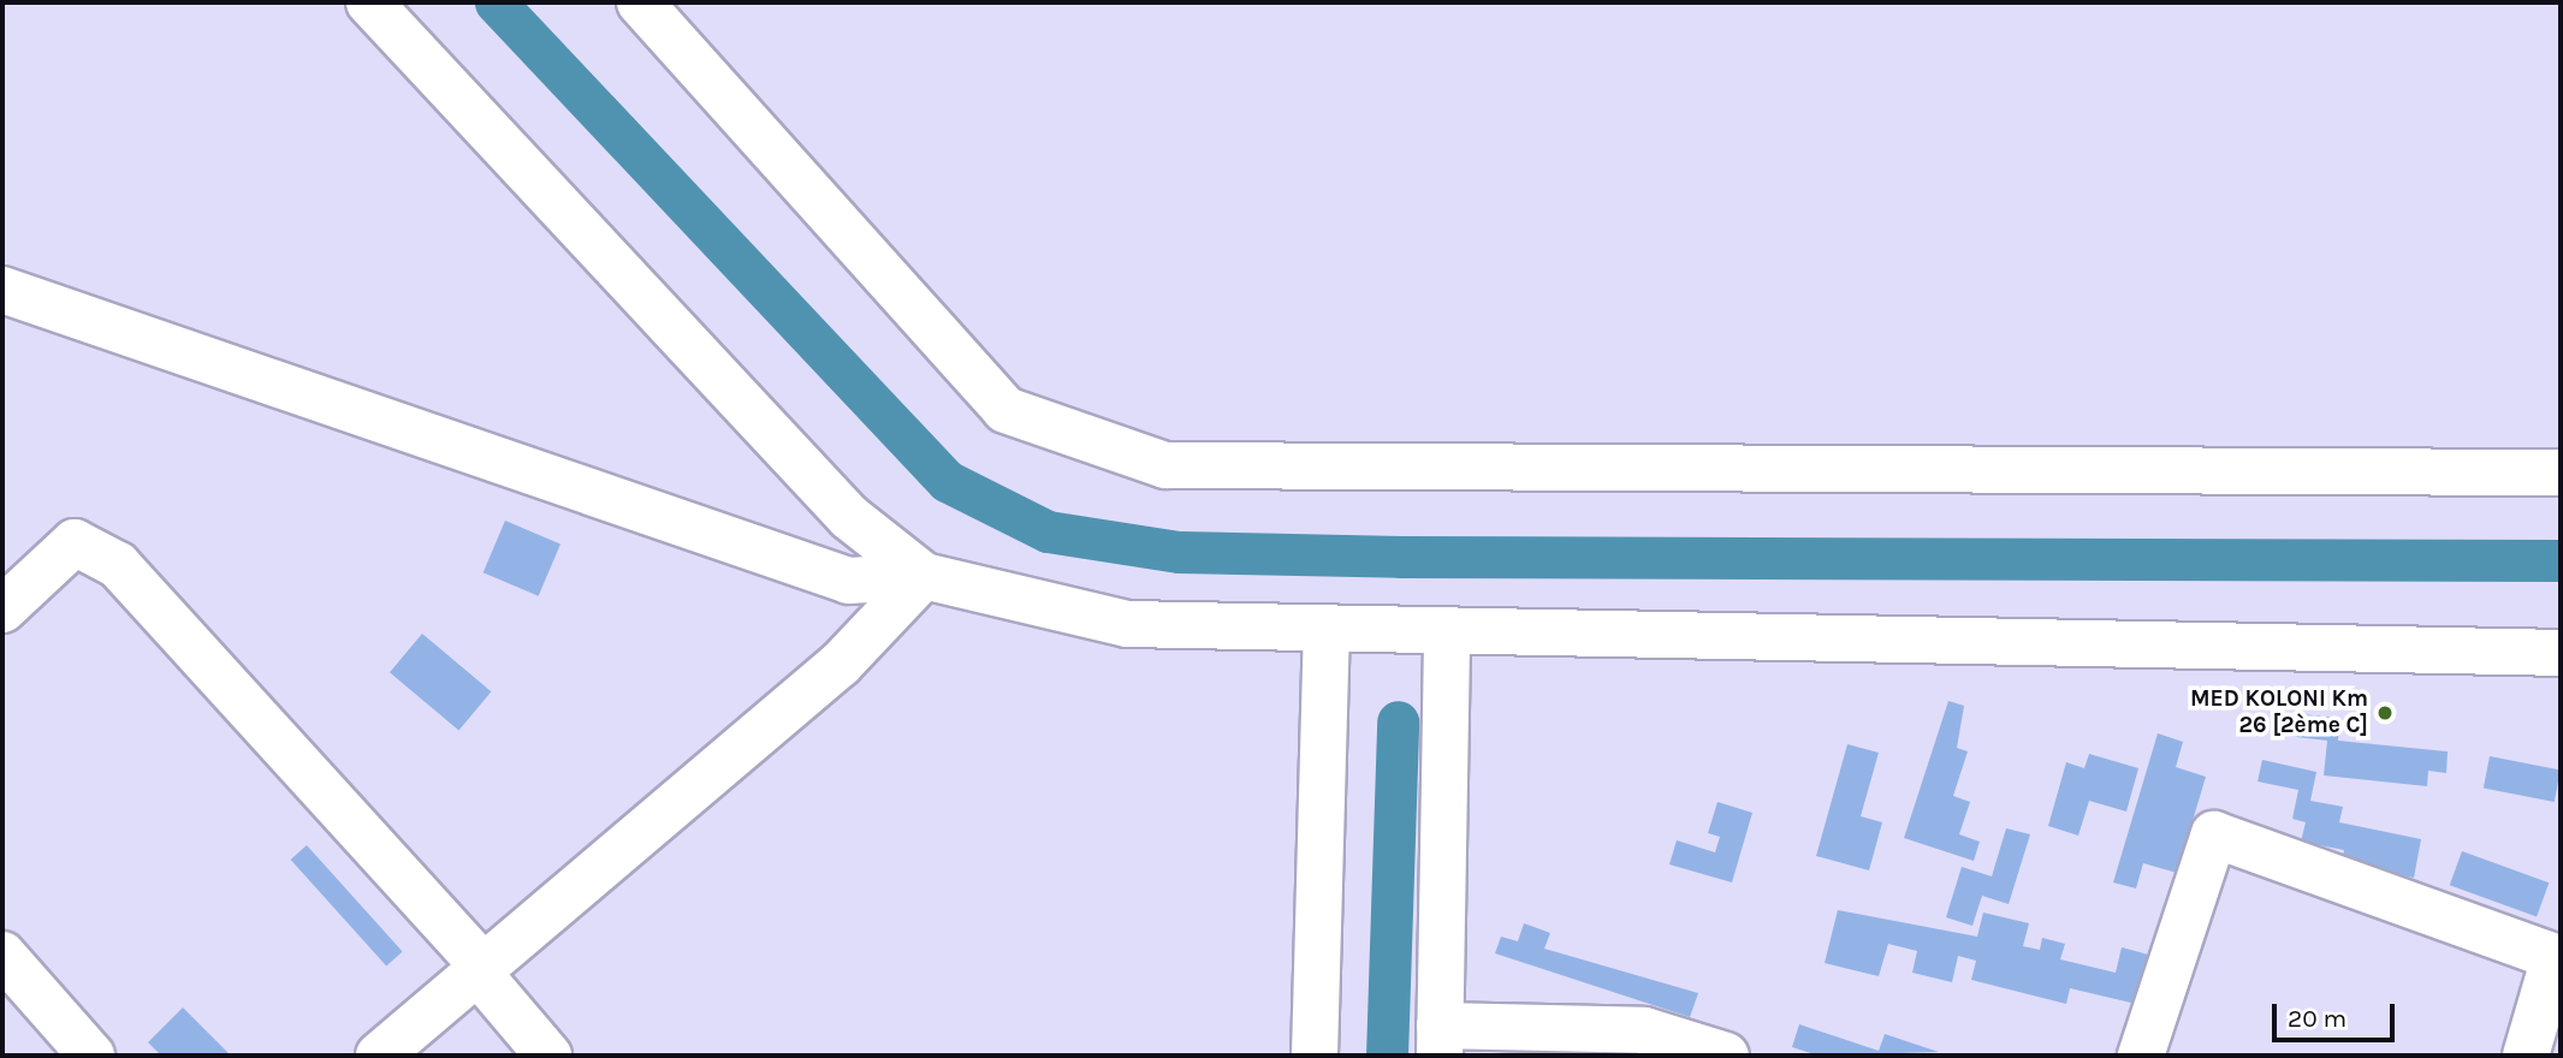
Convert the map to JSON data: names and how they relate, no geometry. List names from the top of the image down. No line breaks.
{"places":["MED KOLONI Km 26 [2ème C]"],"scale_bar":"20 m"}
